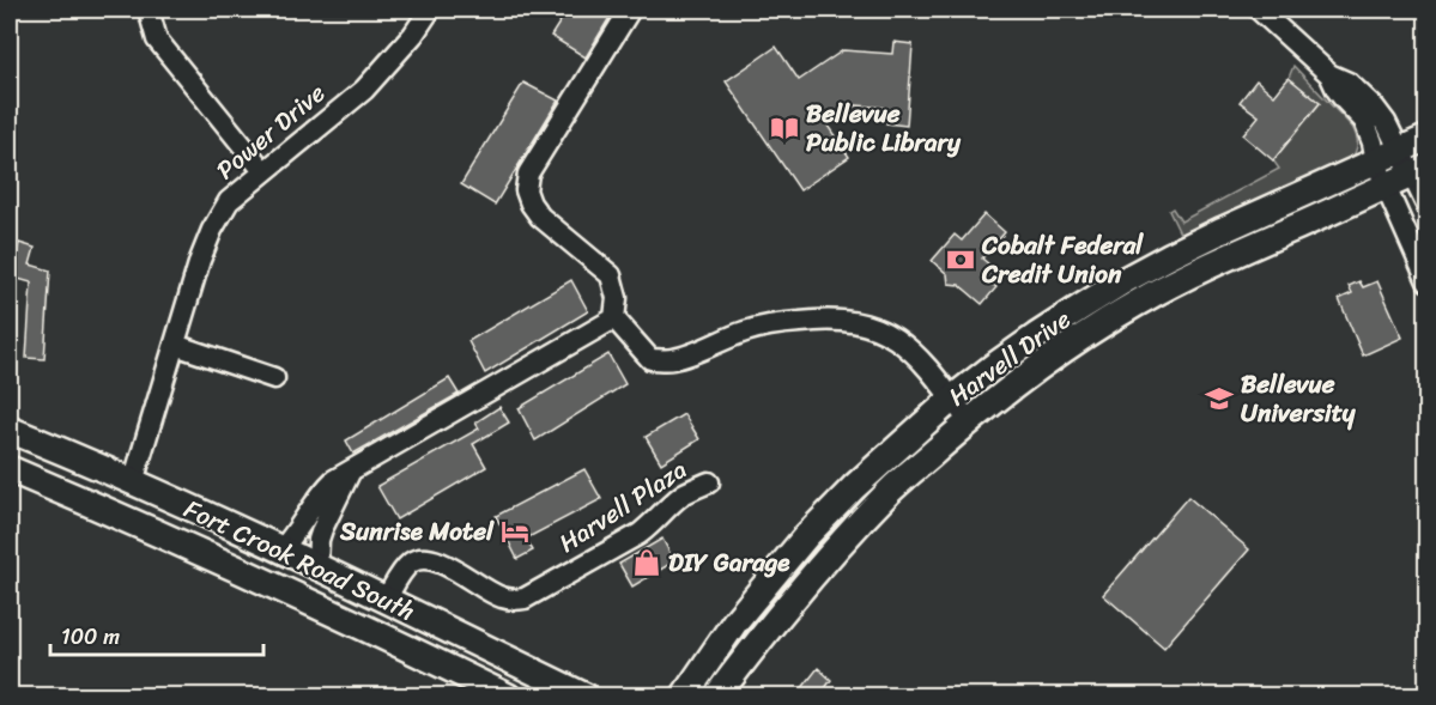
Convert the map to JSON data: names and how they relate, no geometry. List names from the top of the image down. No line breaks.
{"streets":{"main road":["Harvell Drive","Fort Crook Road South"],"street":["Power Drive","Harvell Plaza"]},"crossings":[["Power Drive","Fort Crook Road South"],["Harvell Plaza","Fort Crook Road South"]],"places":{"library":["Bellevue Public Library"],"bank":["Cobalt Federal Credit Union"],"school or university":["Bellevue University"],"hotel":["Sunrise Motel"],"shop":["DIY Garage"]},"scale_bar":"100 m"}
